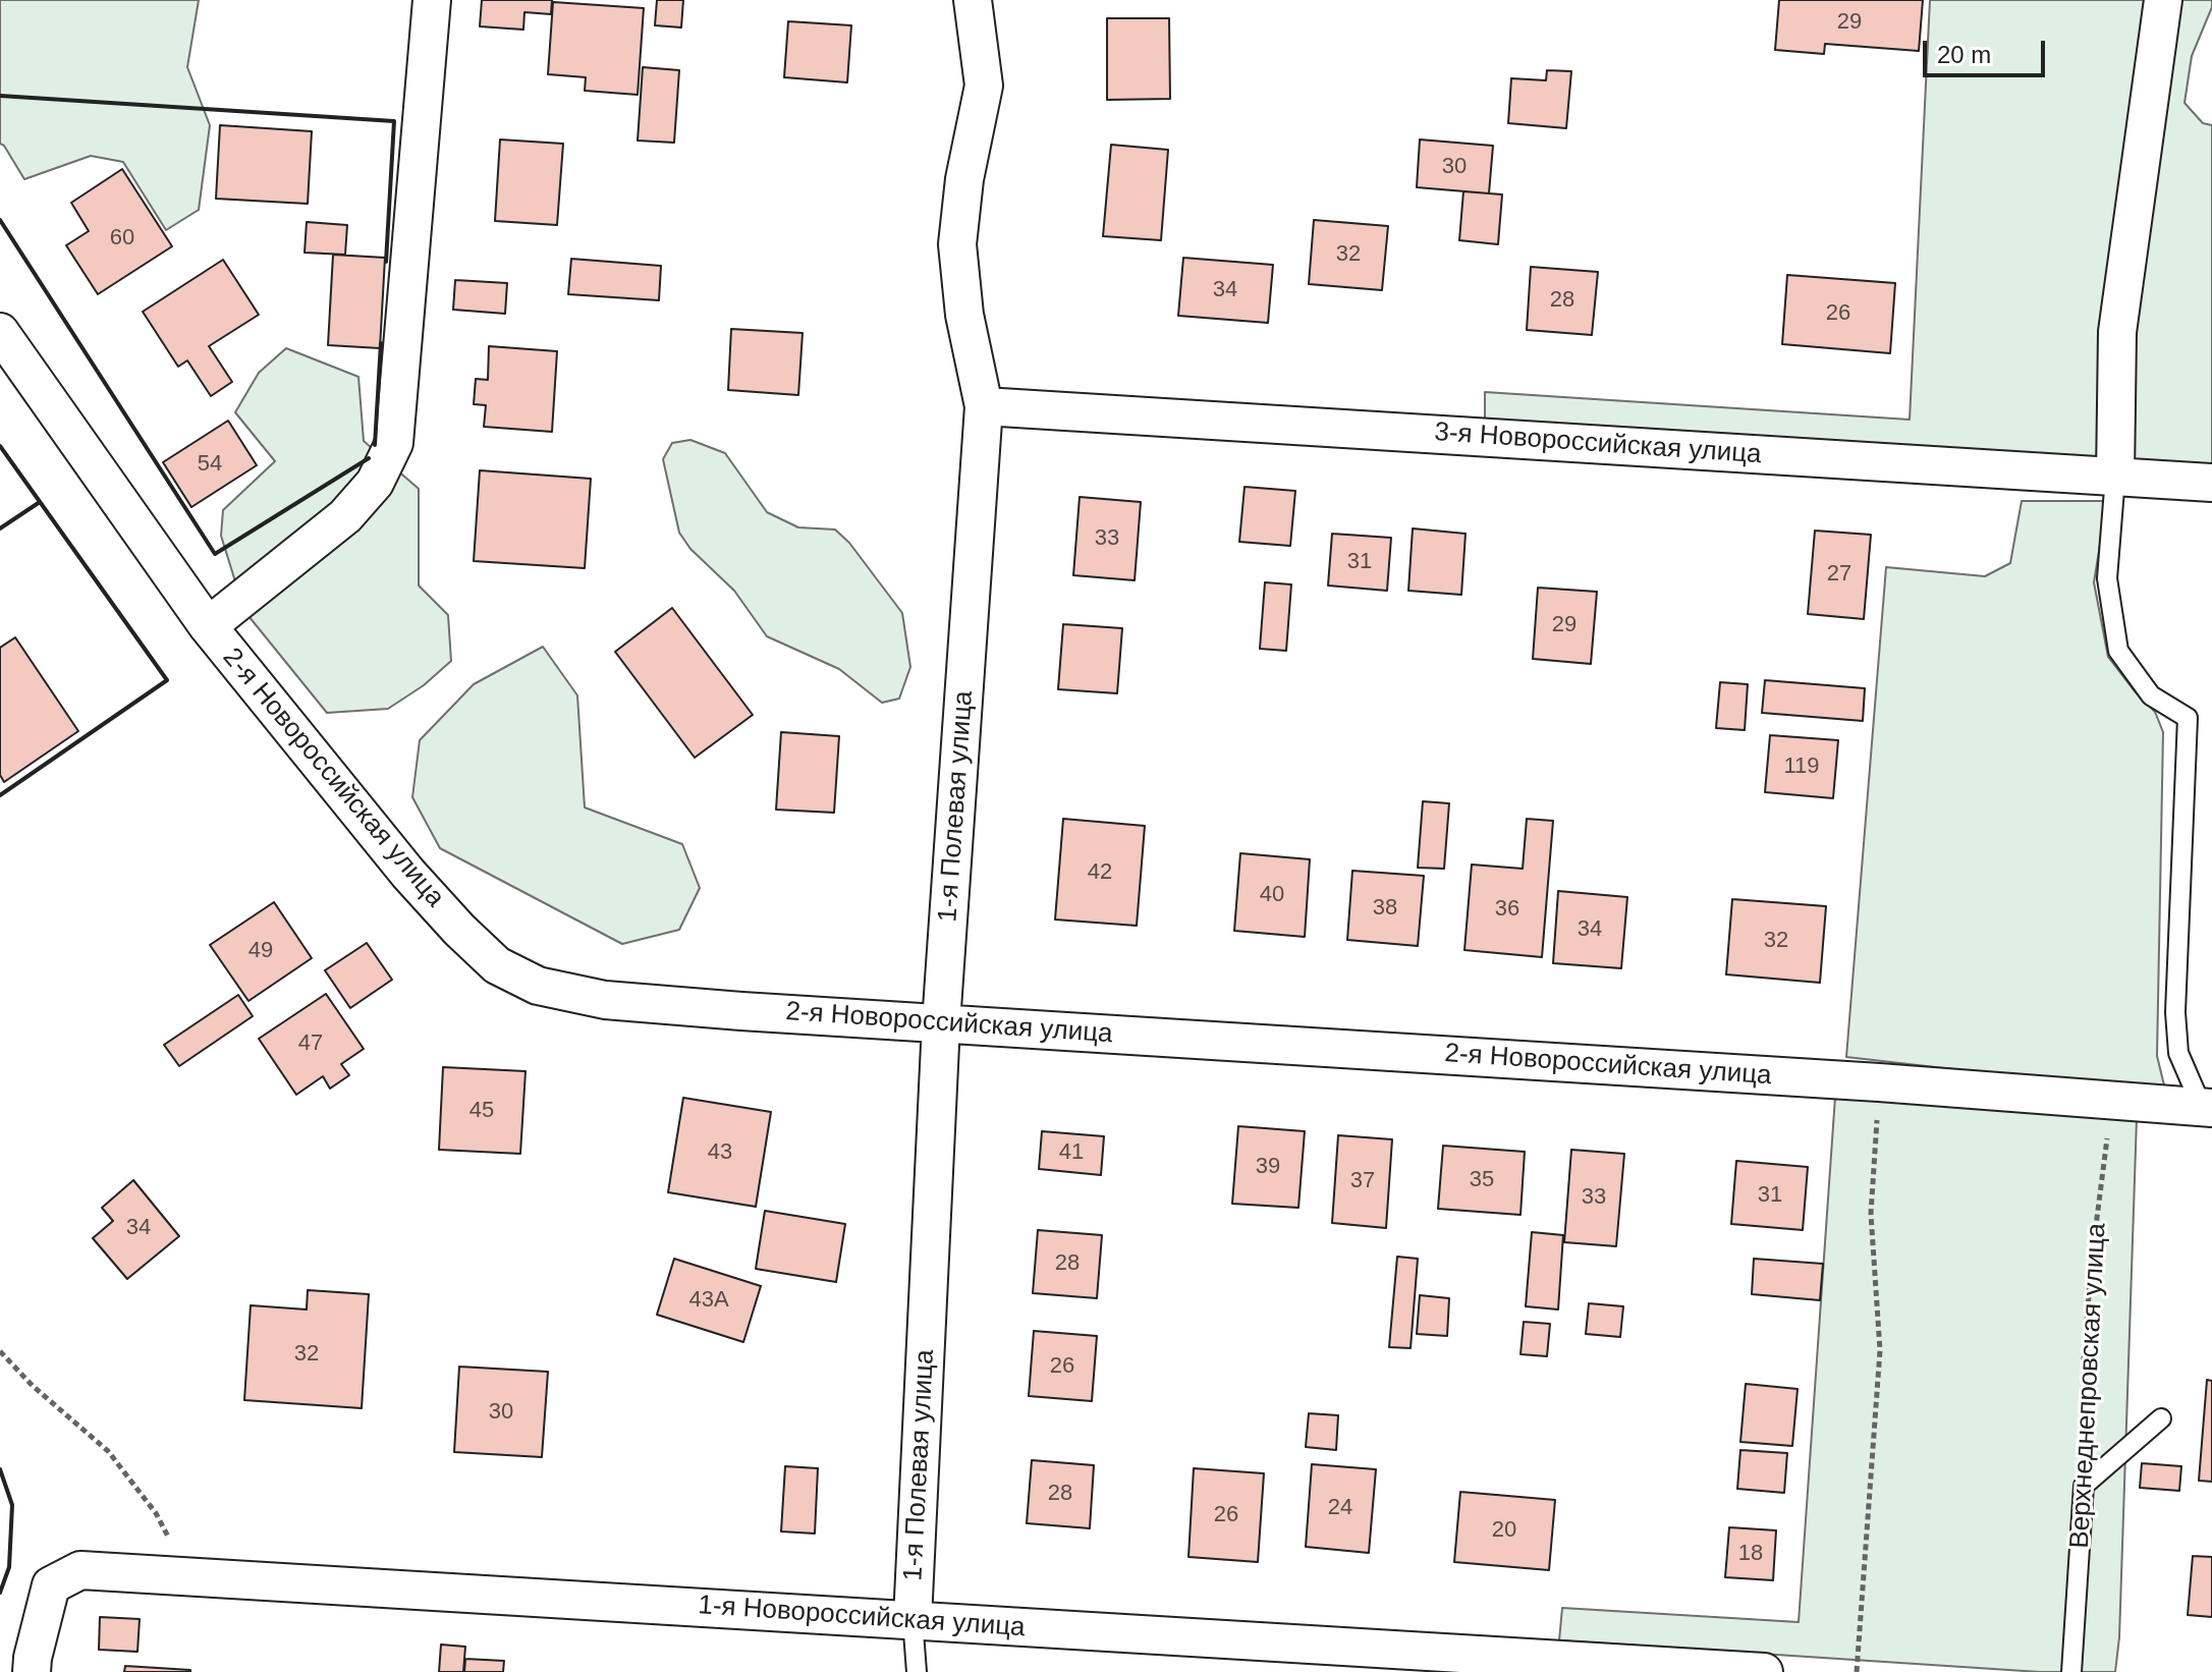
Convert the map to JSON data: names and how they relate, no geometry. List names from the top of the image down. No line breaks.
{"streets":{"street":["3-я Новороссийская улица","2-я Новороссийская улица","1-я Полевая улица","1-я Новороссийская улица"],"lane":["Верхнеднепровская улица"]},"crossings":[["3-я Новороссийская улица","1-я Полевая улица"],["2-я Новороссийская улица","1-я Полевая улица"],["2-я Новороссийская улица","Верхнеднепровская улица"],["1-я Полевая улица","1-я Новороссийская улица"]],"house_numbers":["29","30","60","32","34","28","26","54","33","31","27","29","119","42","40","38","36","34","32","49","47","45","43","41","39","35","37","31","33","34","28","43А","32","26","30","28","24","26","20","18"],"scale_bar":"20 m"}
